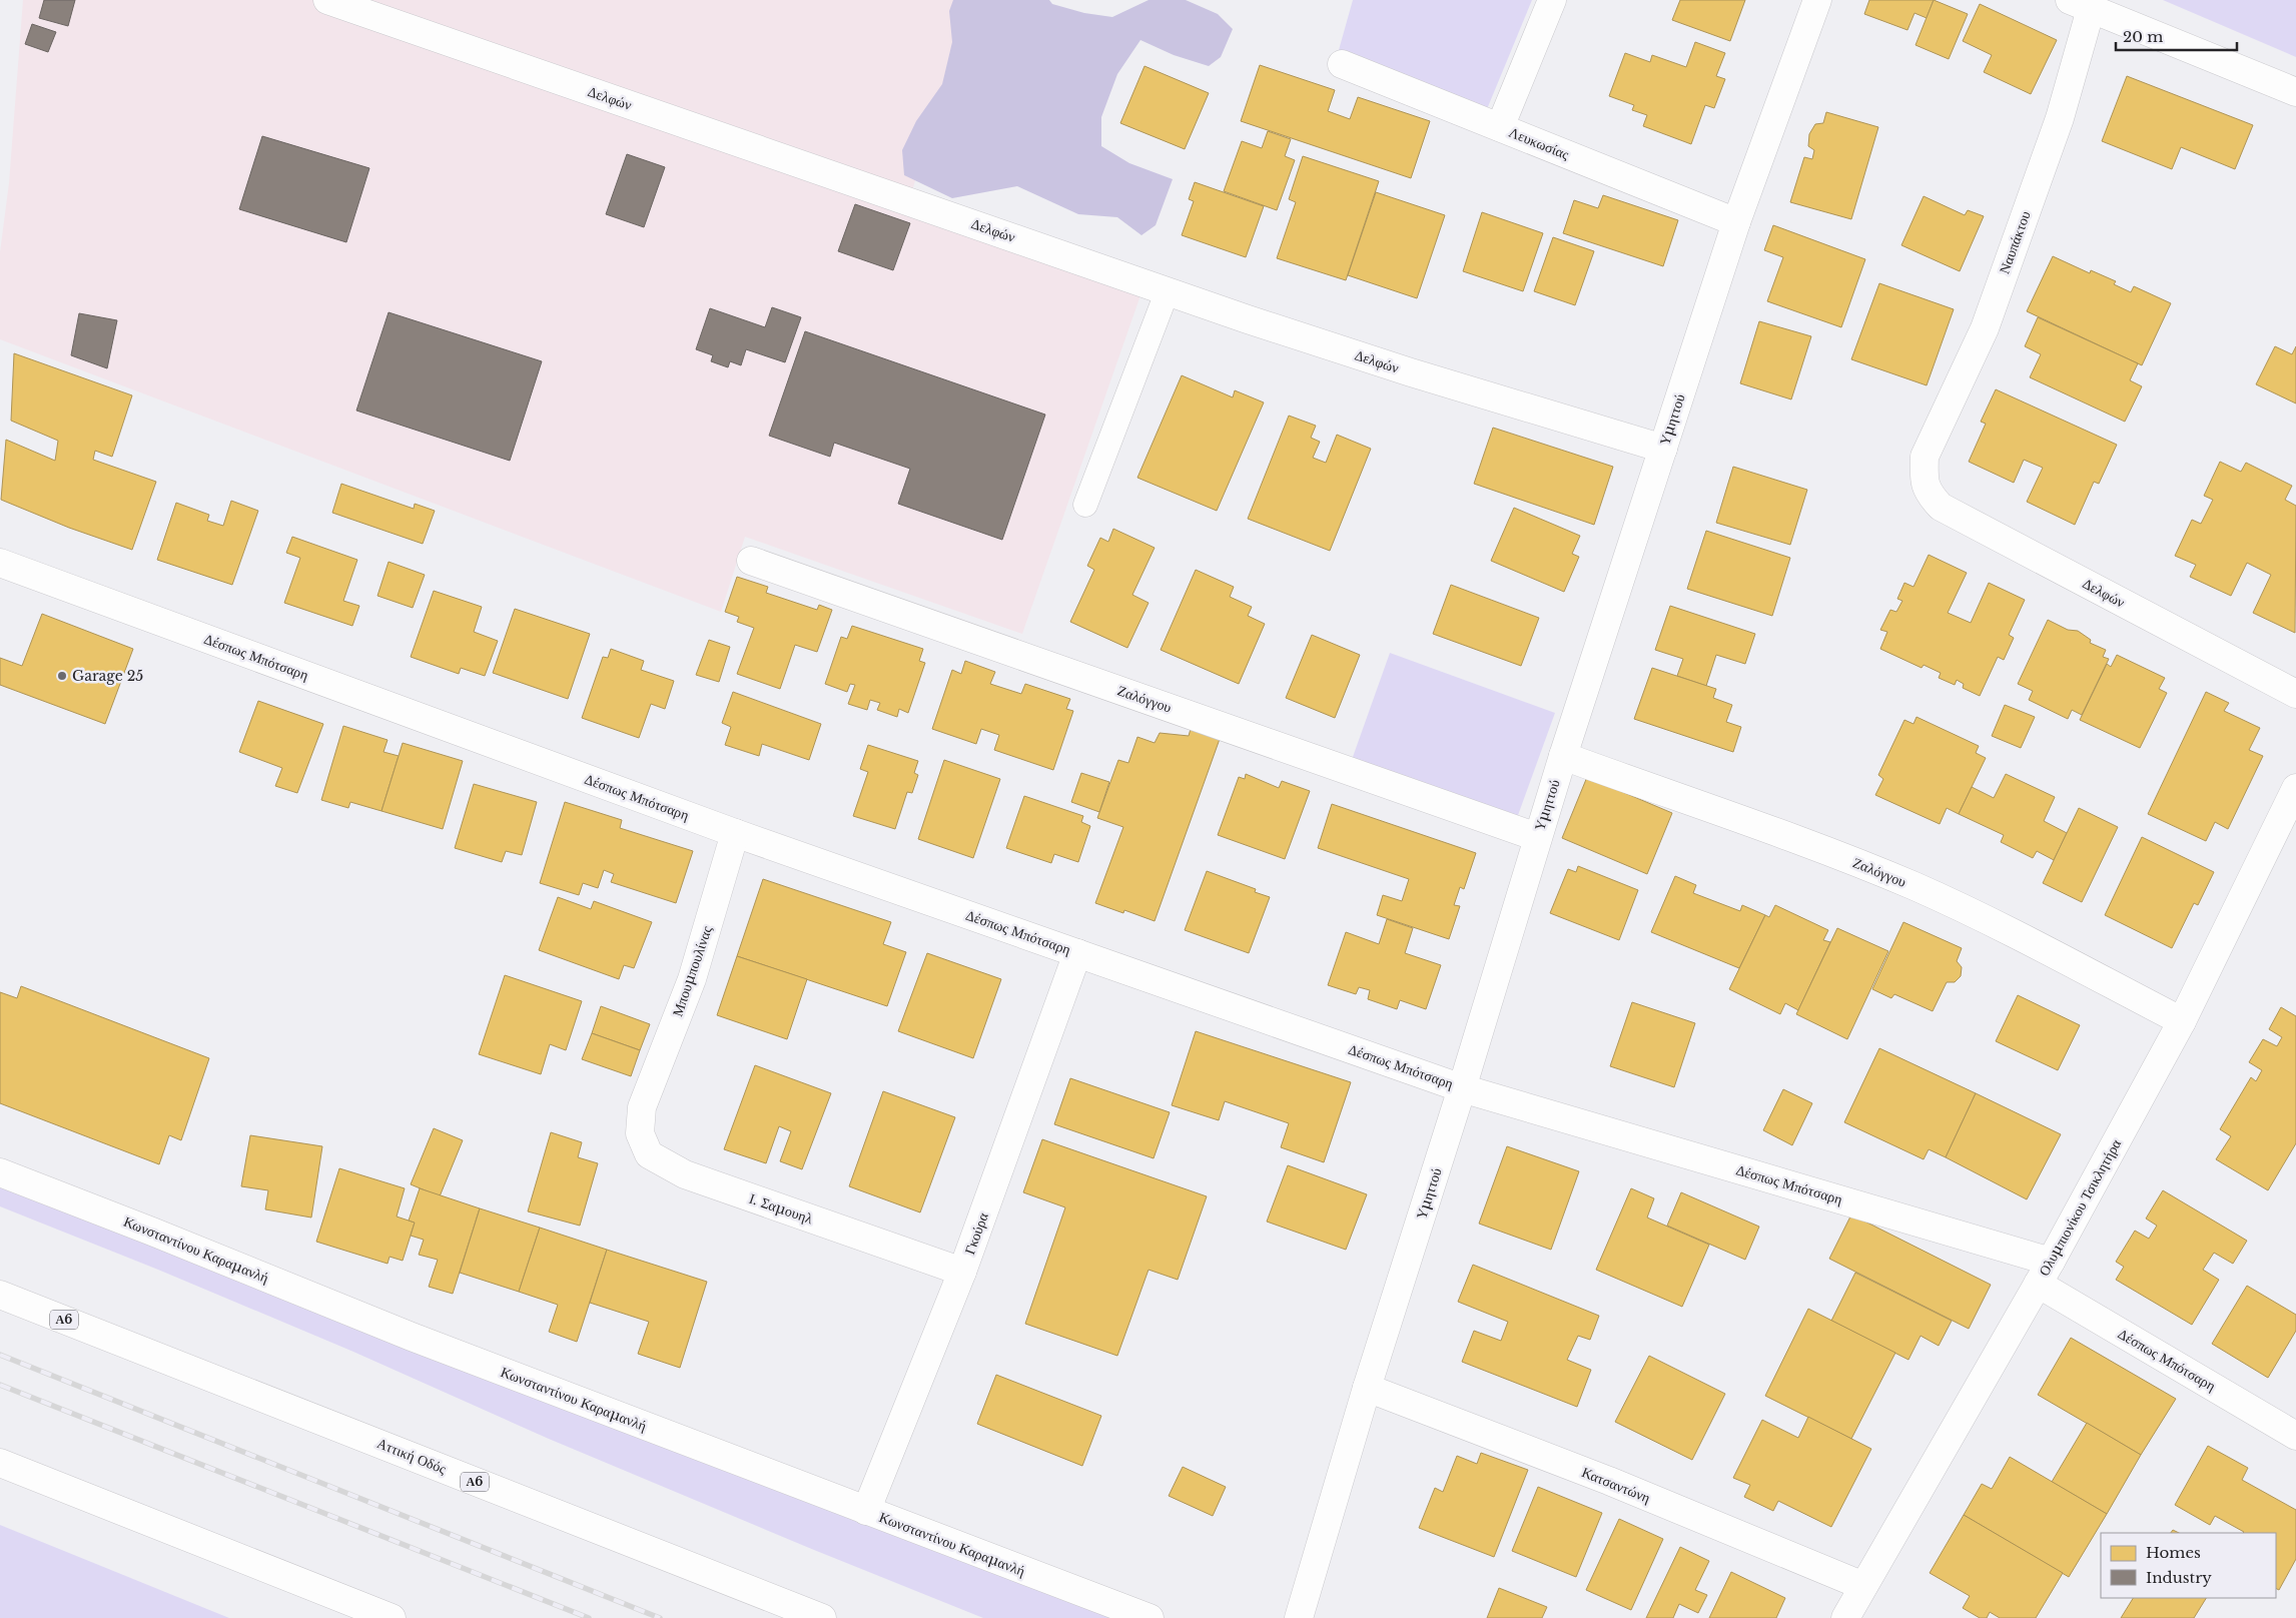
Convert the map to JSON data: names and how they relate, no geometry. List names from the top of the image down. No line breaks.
{"streets":{"main road":["Δελφών","Λευκωσίας","Ναυπάκτου","Υμηττού","Δέσπως Μπότσαρη","Ζαλόγγου","Μπουμπουλίνας","Ολυμπιονίκου Τσικλητήρα","Ι. Σαμουηλ","Γκούρα","Κωνσταντίνου Καραμανλή","Α6","Αττική Οδός","Κατσαντώνη"]},"crossings":[["Δελφών","Ναυπάκτου"],["Δελφών","Υμηττού"],["Λευκωσίας","Υμηττού"],["Υμηττού","Δέσπως Μπότσαρη"],["Υμηττού","Ζαλόγγου"],["Υμηττού","Κατσαντώνη"],["Δέσπως Μπότσαρη","Μπουμπουλίνας"],["Δέσπως Μπότσαρη","Ολυμπιονίκου Τσικλητήρα"],["Δέσπως Μπότσαρη","Γκούρα"],["Ζαλόγγου","Ολυμπιονίκου Τσικλητήρα"],["Μπουμπουλίνας","Ι. Σαμουηλ"],["Ολυμπιονίκου Τσικλητήρα","Κατσαντώνη"],["Ι. Σαμουηλ","Γκούρα"],["Γκούρα","Κωνσταντίνου Καραμανλή"]],"places":["Garage 25"],"legend":["Homes","Industry"],"scale_bar":"20 m"}
